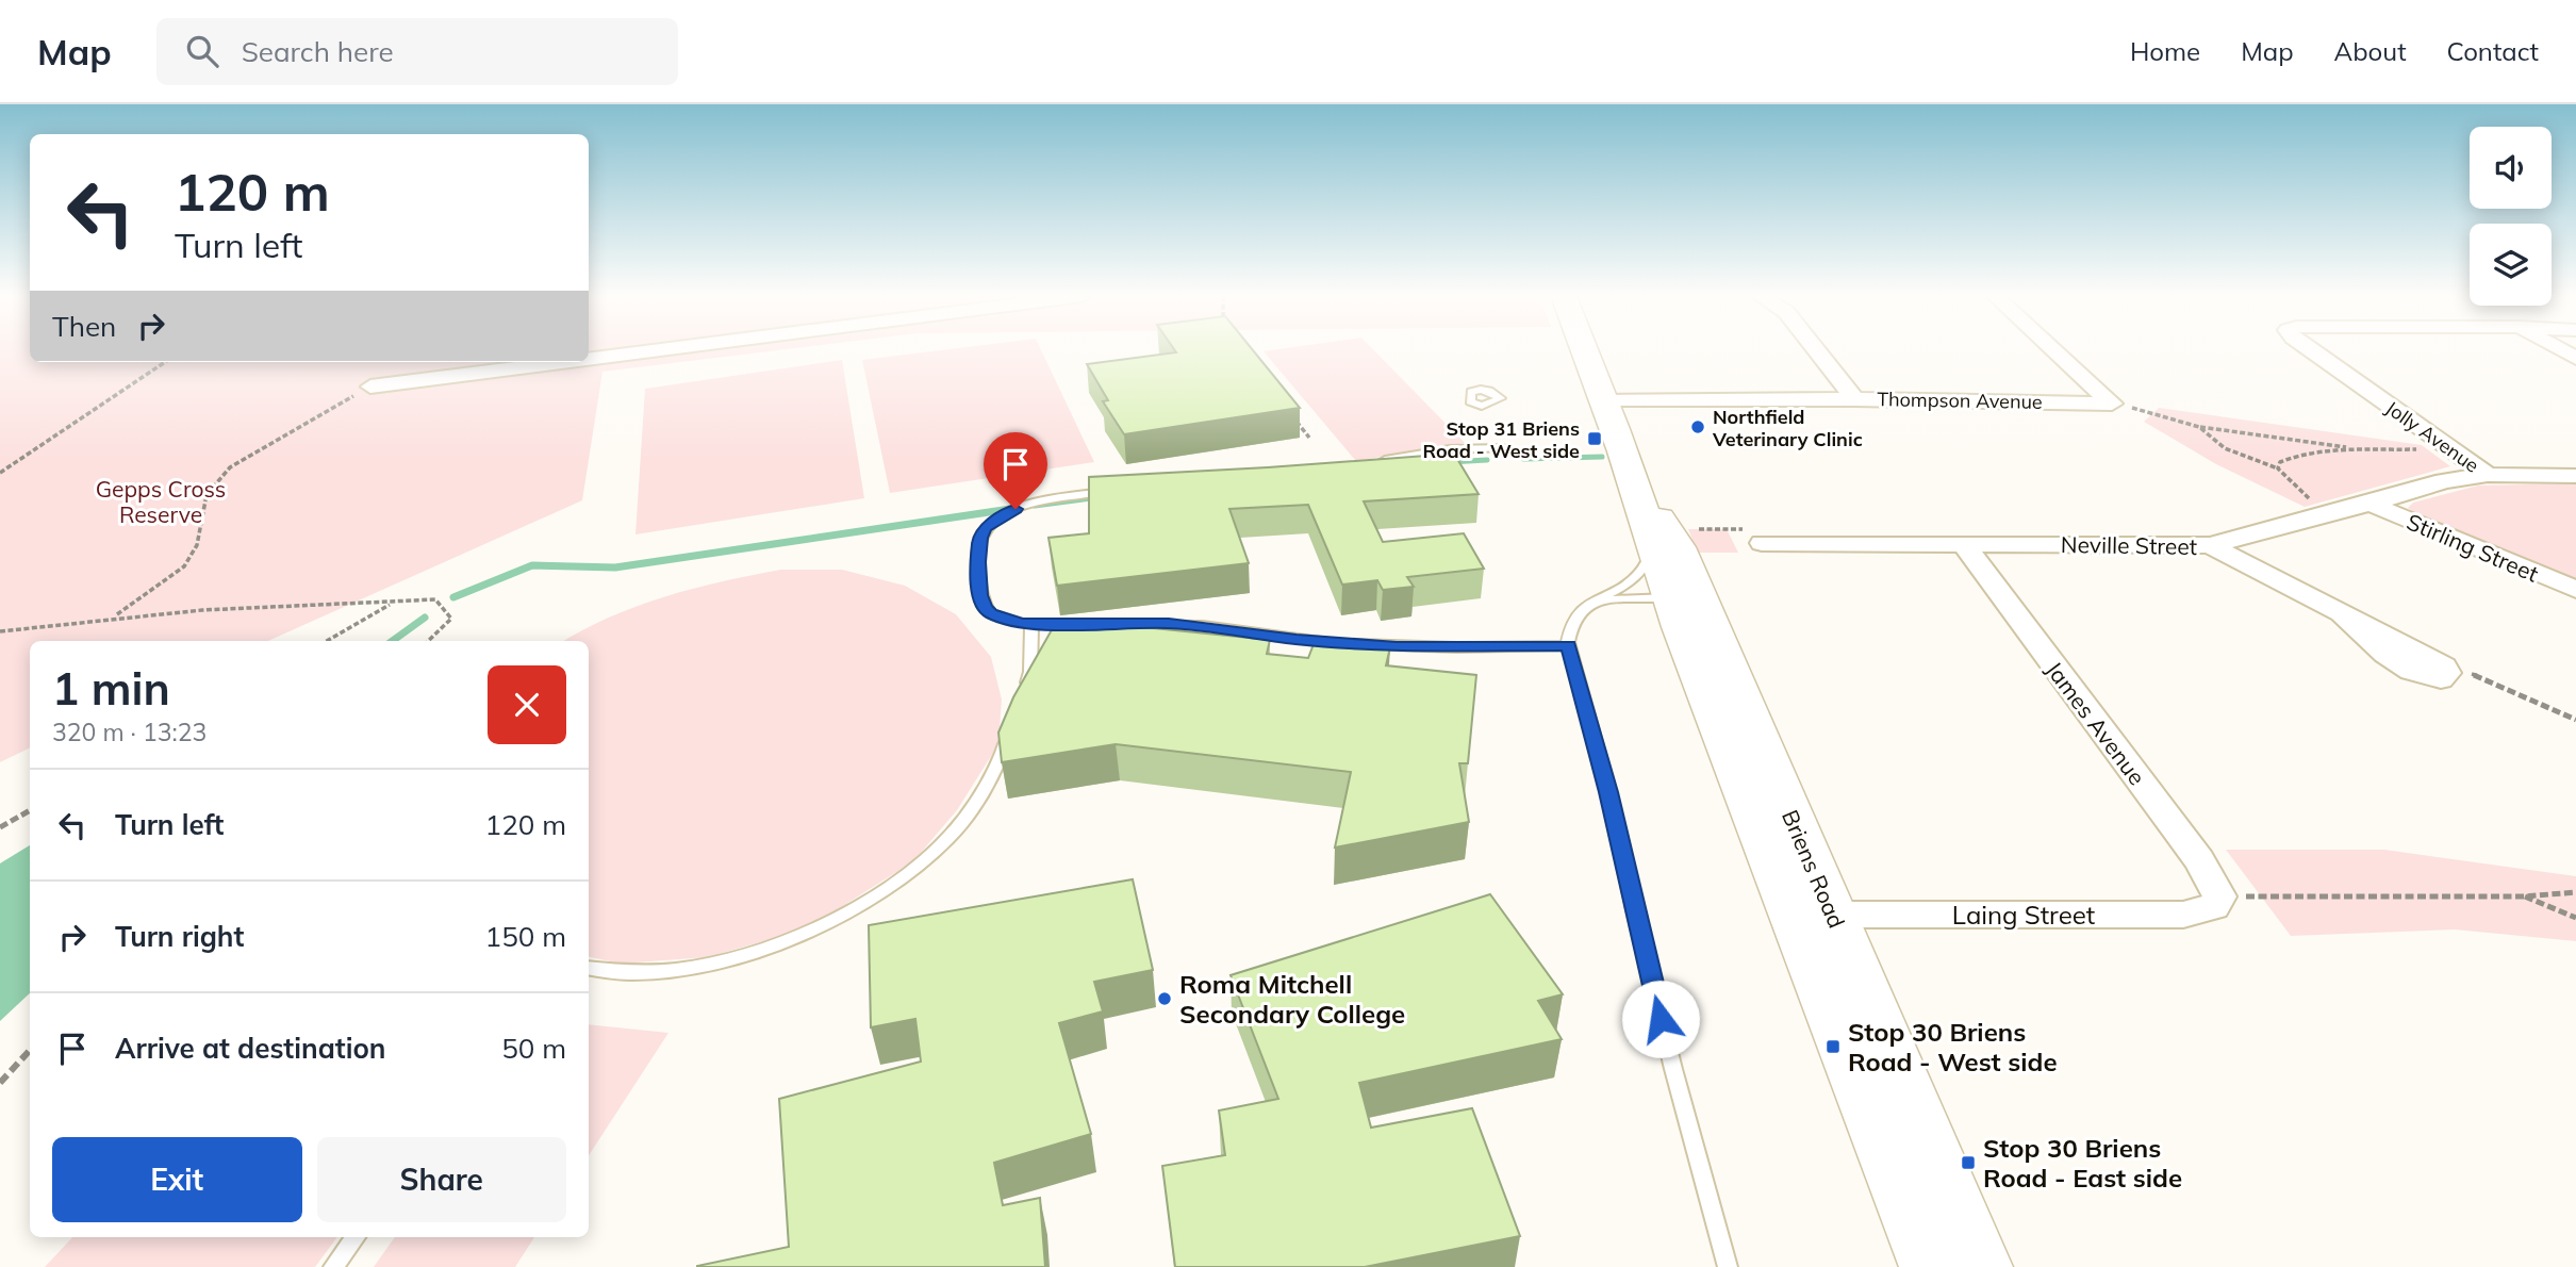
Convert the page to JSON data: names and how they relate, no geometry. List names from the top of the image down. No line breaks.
{"streets":{"main road":["Briens Road"],"street":["Thompson Avenue","Jolly Avenue","Neville Street","Stirling Street","James Avenue","Laing Street"]},"crossings":[["Thompson Avenue","Briens Road"],["Jolly Avenue","Neville Street"],["Neville Street","Stirling Street"],["Neville Street","James Avenue"],["James Avenue","Laing Street"],["Briens Road","Laing Street"]],"parks":["Gepps Cross Reserve"],"places":{"other":["Northfield Veterinary Clinic","Roma Mitchell Secondary College"],"transit":["Stop 31 Briens Road - West side","Stop 30 Briens Road - West side","Stop 30 Briens Road - East side"]},"page":{"header":"Map","search":"Search here","nav":["Home","Map","About","Contact"],"turn":["120 m","Turn left"],"then":"Then","heading":["1 min","320 m · 13:23"],"list":[{"name":"Turn left","value":"120 m"},{"name":"Turn right","value":"150 m"},{"name":"Arrive at destination","value":"50 m"}],"buttons":["Exit","Share"]}}
